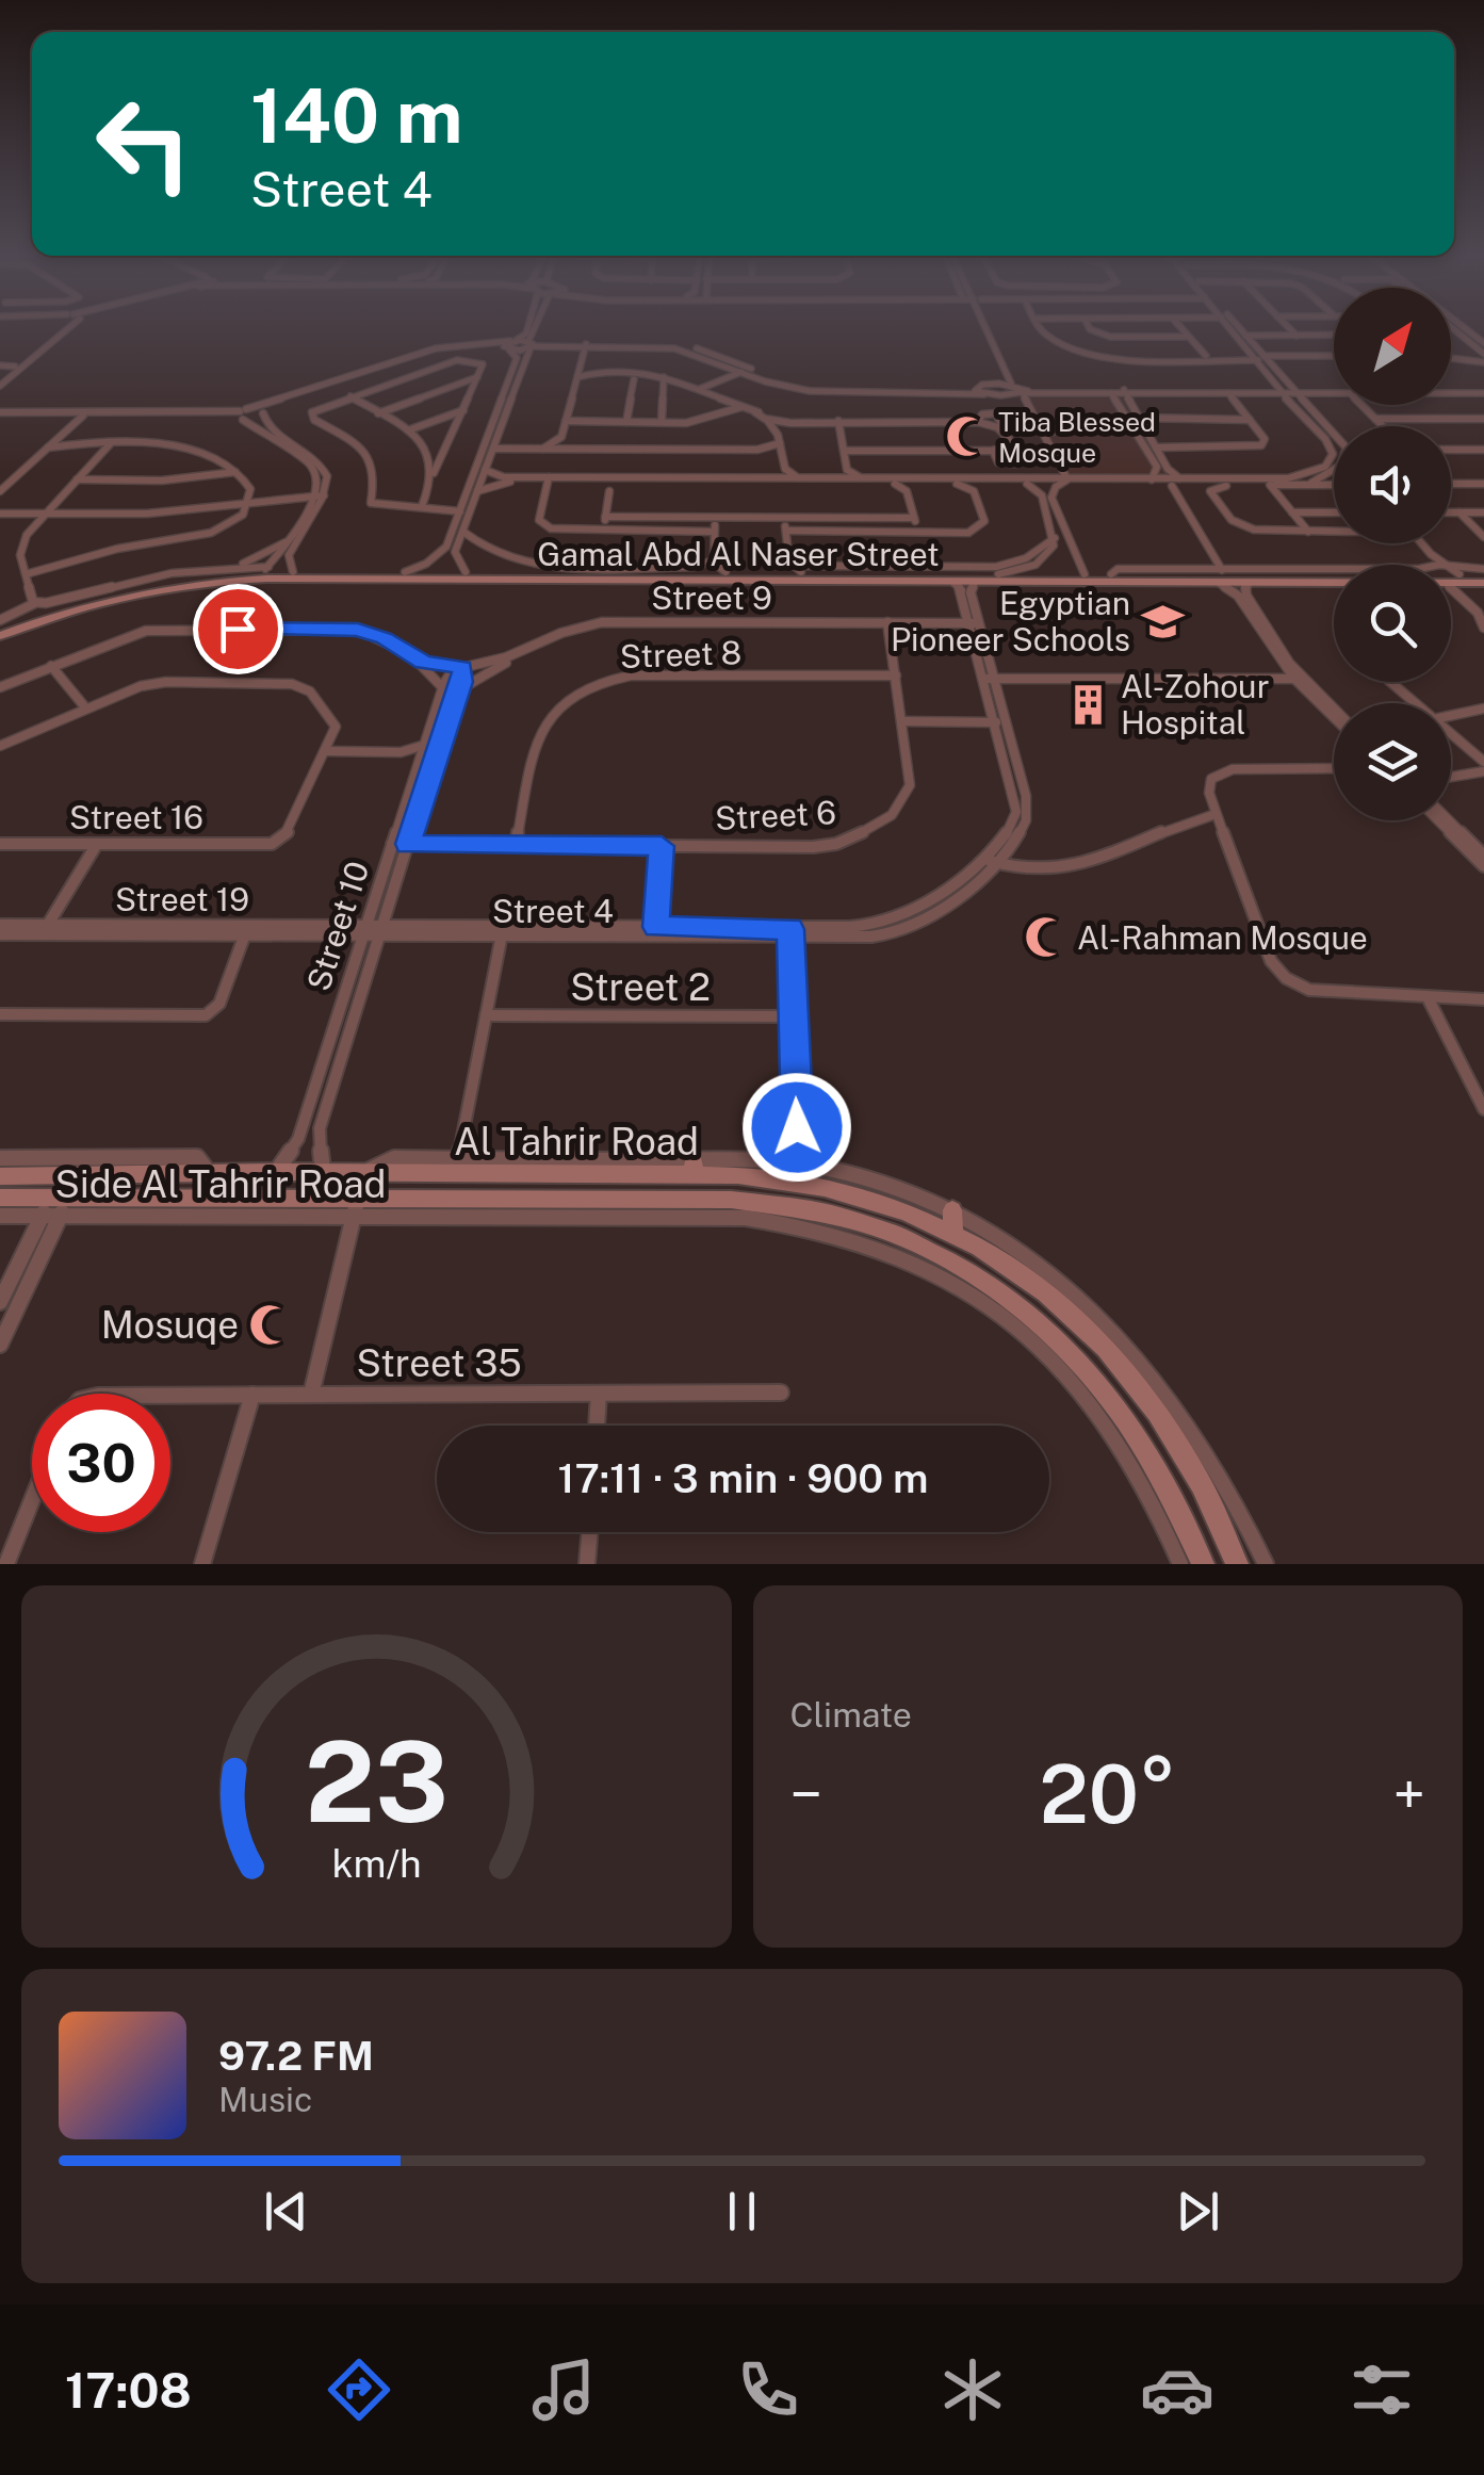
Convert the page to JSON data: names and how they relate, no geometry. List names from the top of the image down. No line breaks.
{"streets":{"main road":["Gamal Abd Al Naser Street","Al Tahrir Road"],"street":["Street 9","Street 8","Street 6","Street 16","Street 19","Street 4","Street 10","Street 2","Side Al Tahrir Road","Street 35"]},"crossings":[["Gamal Abd Al Naser Street","Street 4"],["Street 9","Street 6"],["Street 9","Street 4"],["Street 9","Street 10"],["Street 8","Street 6"],["Street 6","Street 10"],["Street 19","Street 4"],["Street 19","Street 10"],["Street 4","Street 10"],["Street 10","Al Tahrir Road"],["Al Tahrir Road","Side Al Tahrir Road"]],"places":{"mosque":["Tiba Blessed Mosque","Al-Rahman Mosque","Mosuqe"],"school or university":["Egyptian Pioneer Schools"],"building":["Al-Zohour Hospital"]},"north":"top right","page":{"turn":["140 m","Street 4"],"limit":"30","trip":"17:11 · 3 min · 900 m","tile":"Climate","heat":["−","20°","+"],"song":["97.2 FM","Music"],"tabs":"17:08","gauge":["23","km/h"]}}
